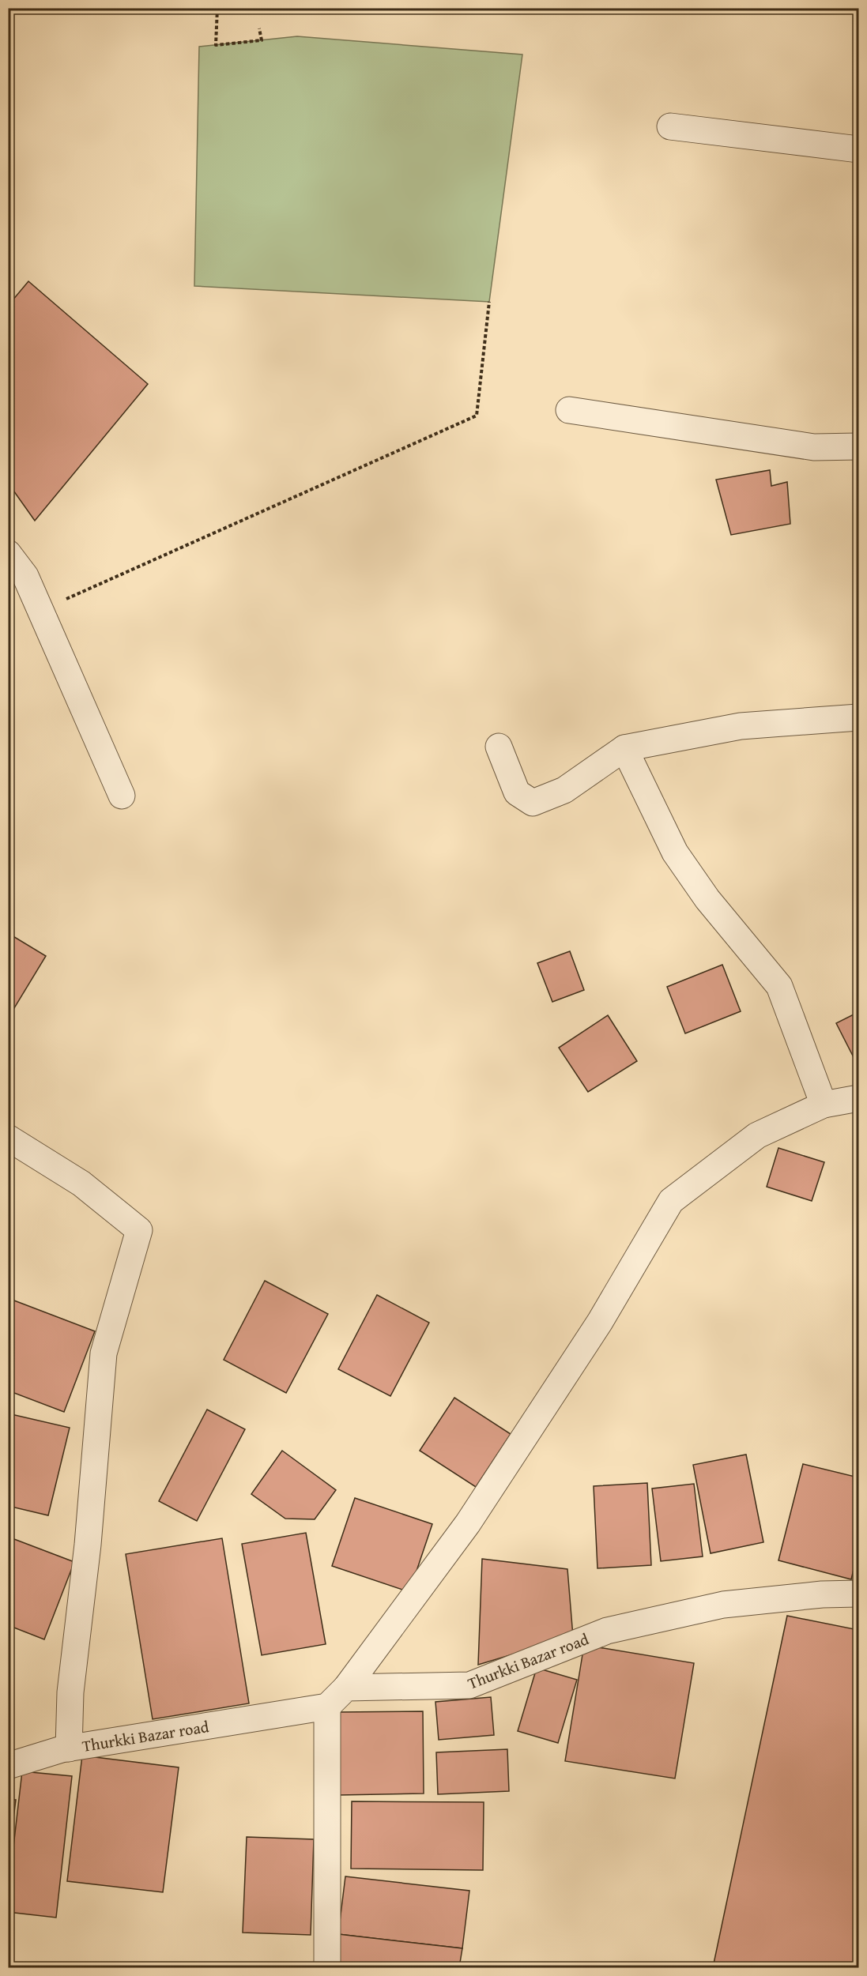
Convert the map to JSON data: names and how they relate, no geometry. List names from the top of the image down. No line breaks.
{"streets":{"street":["Thurkki Bazar road"]}}
